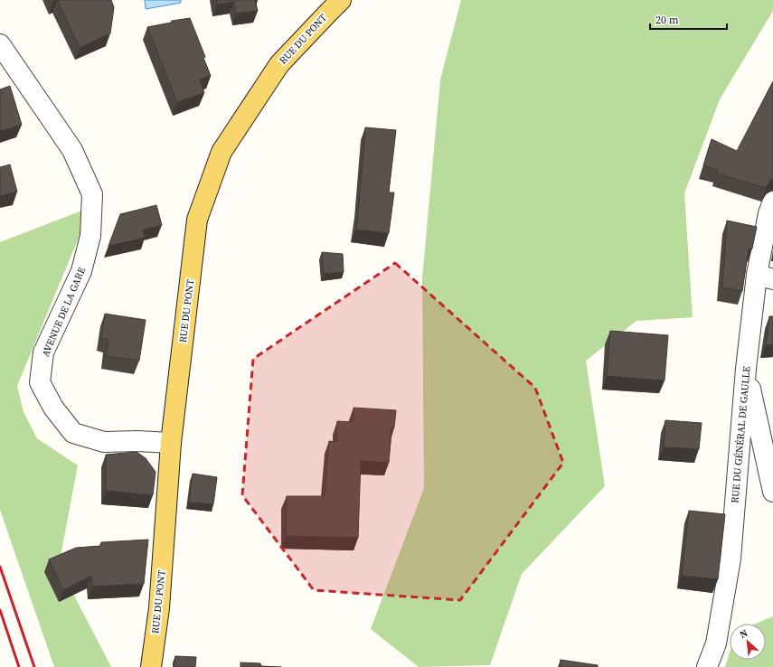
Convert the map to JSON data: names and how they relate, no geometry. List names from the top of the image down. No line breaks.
{"streets":{"main road":["RUE DU PONT"],"street":["AVENUE DE LA GARE","RUE DU GÉNÉRAL DE GAULLE"]},"crossings":[["RUE DU PONT","AVENUE DE LA GARE"]],"scale_bar":"20 m","north":"top left"}
